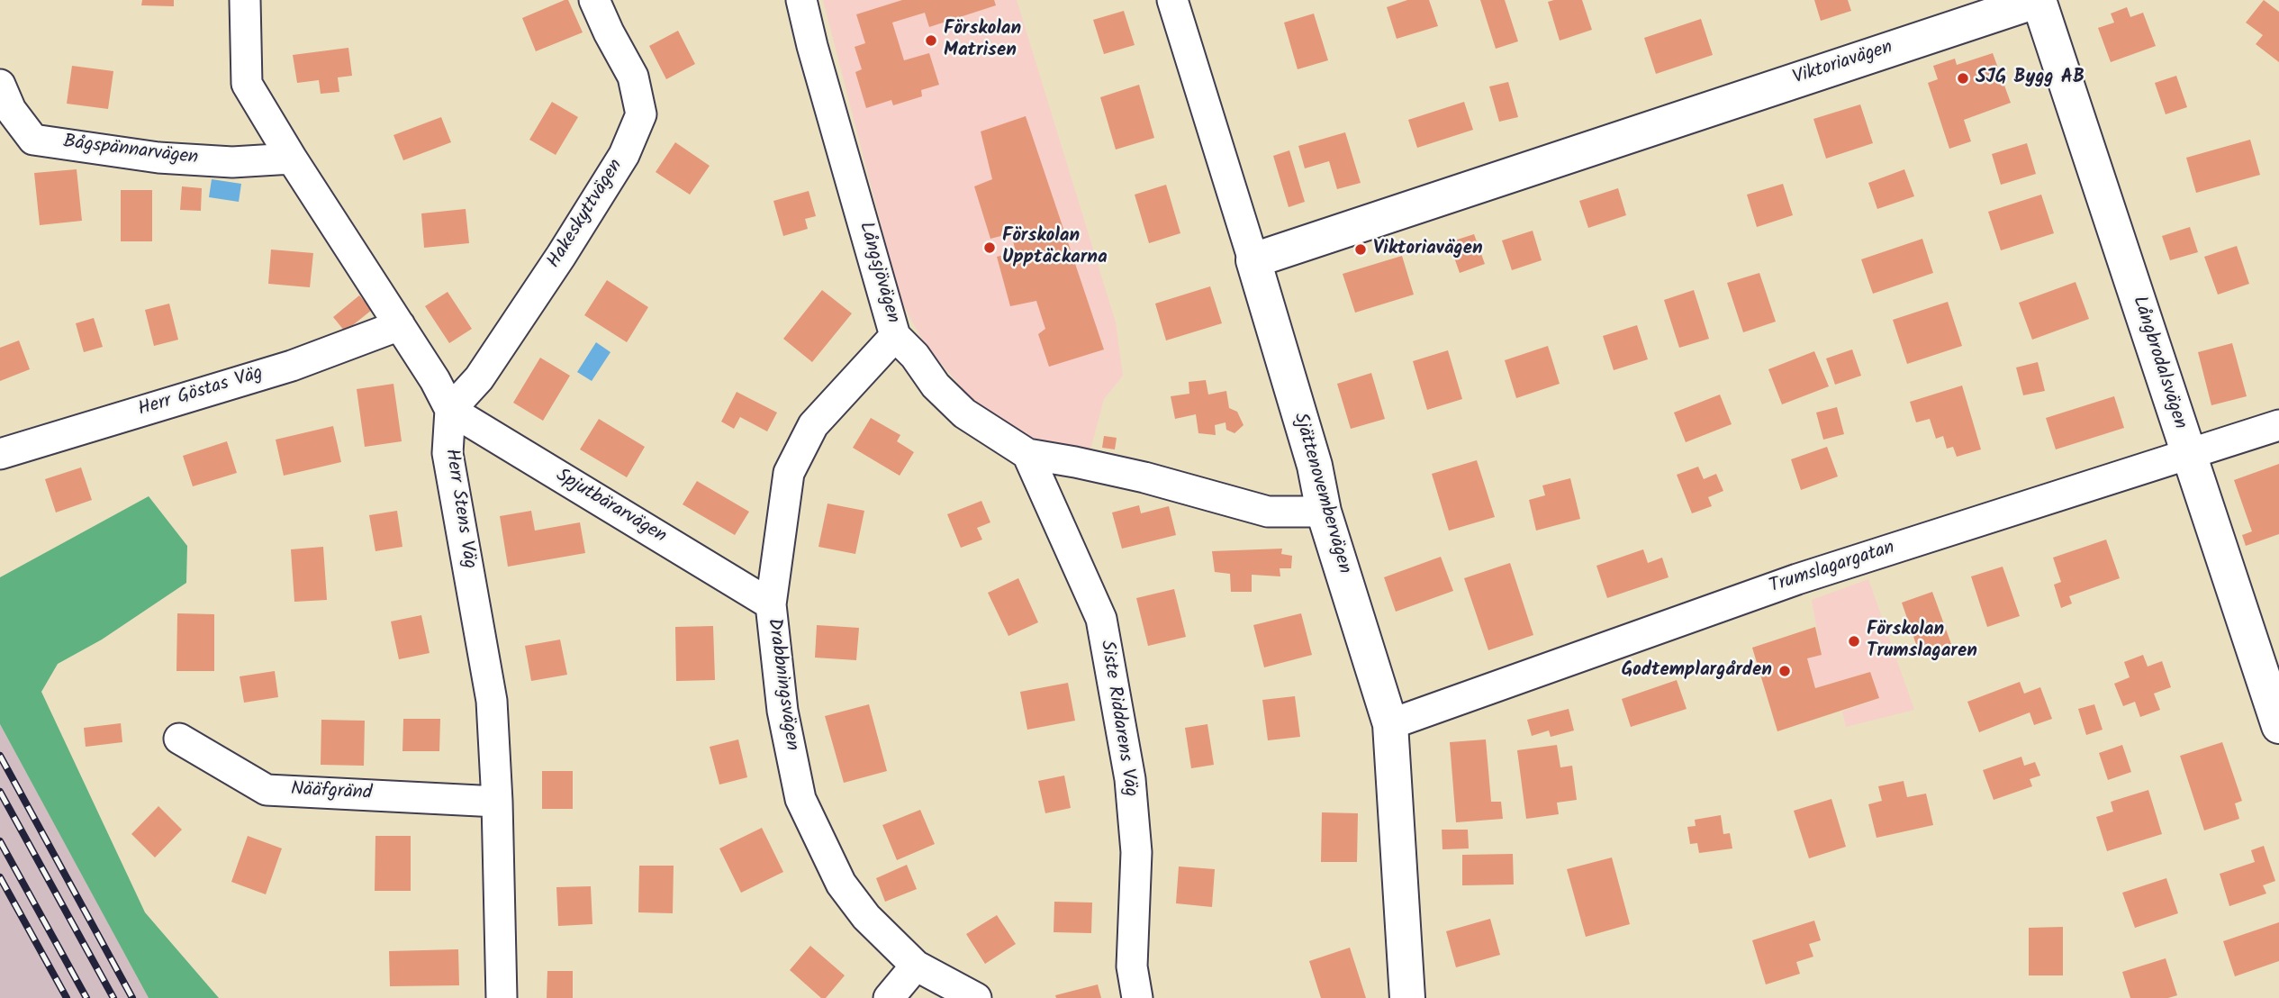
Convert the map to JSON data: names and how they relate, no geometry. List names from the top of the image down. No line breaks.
{"streets":{"street":["Viktoriavägen","Bågspännarvägen","Hakeskyttvägen","Långsjövägen","Långbrodalsvägen","Herr Göstas Väg","Sjättenovembervägen","Spjutbärarvägen","Herr Stens Väg","Trumslagargatan","Drabbningsvägen","Siste Riddarens Väg","Nääfgränd"]},"crossings":[["Viktoriavägen","Långbrodalsvägen"],["Viktoriavägen","Sjättenovembervägen"],["Hakeskyttvägen","Spjutbärarvägen"],["Hakeskyttvägen","Herr Stens Väg"],["Långsjövägen","Sjättenovembervägen"],["Långsjövägen","Drabbningsvägen"],["Långsjövägen","Siste Riddarens Väg"],["Långbrodalsvägen","Trumslagargatan"],["Sjättenovembervägen","Trumslagargatan"],["Spjutbärarvägen","Herr Stens Väg"],["Spjutbärarvägen","Drabbningsvägen"],["Herr Stens Väg","Nääfgränd"]],"places":["Förskolan Matrisen","SJG Bygg AB","Förskolan Upptäckarna","Viktoriavägen","Förskolan Trumslagaren","Godtemplargården"]}
